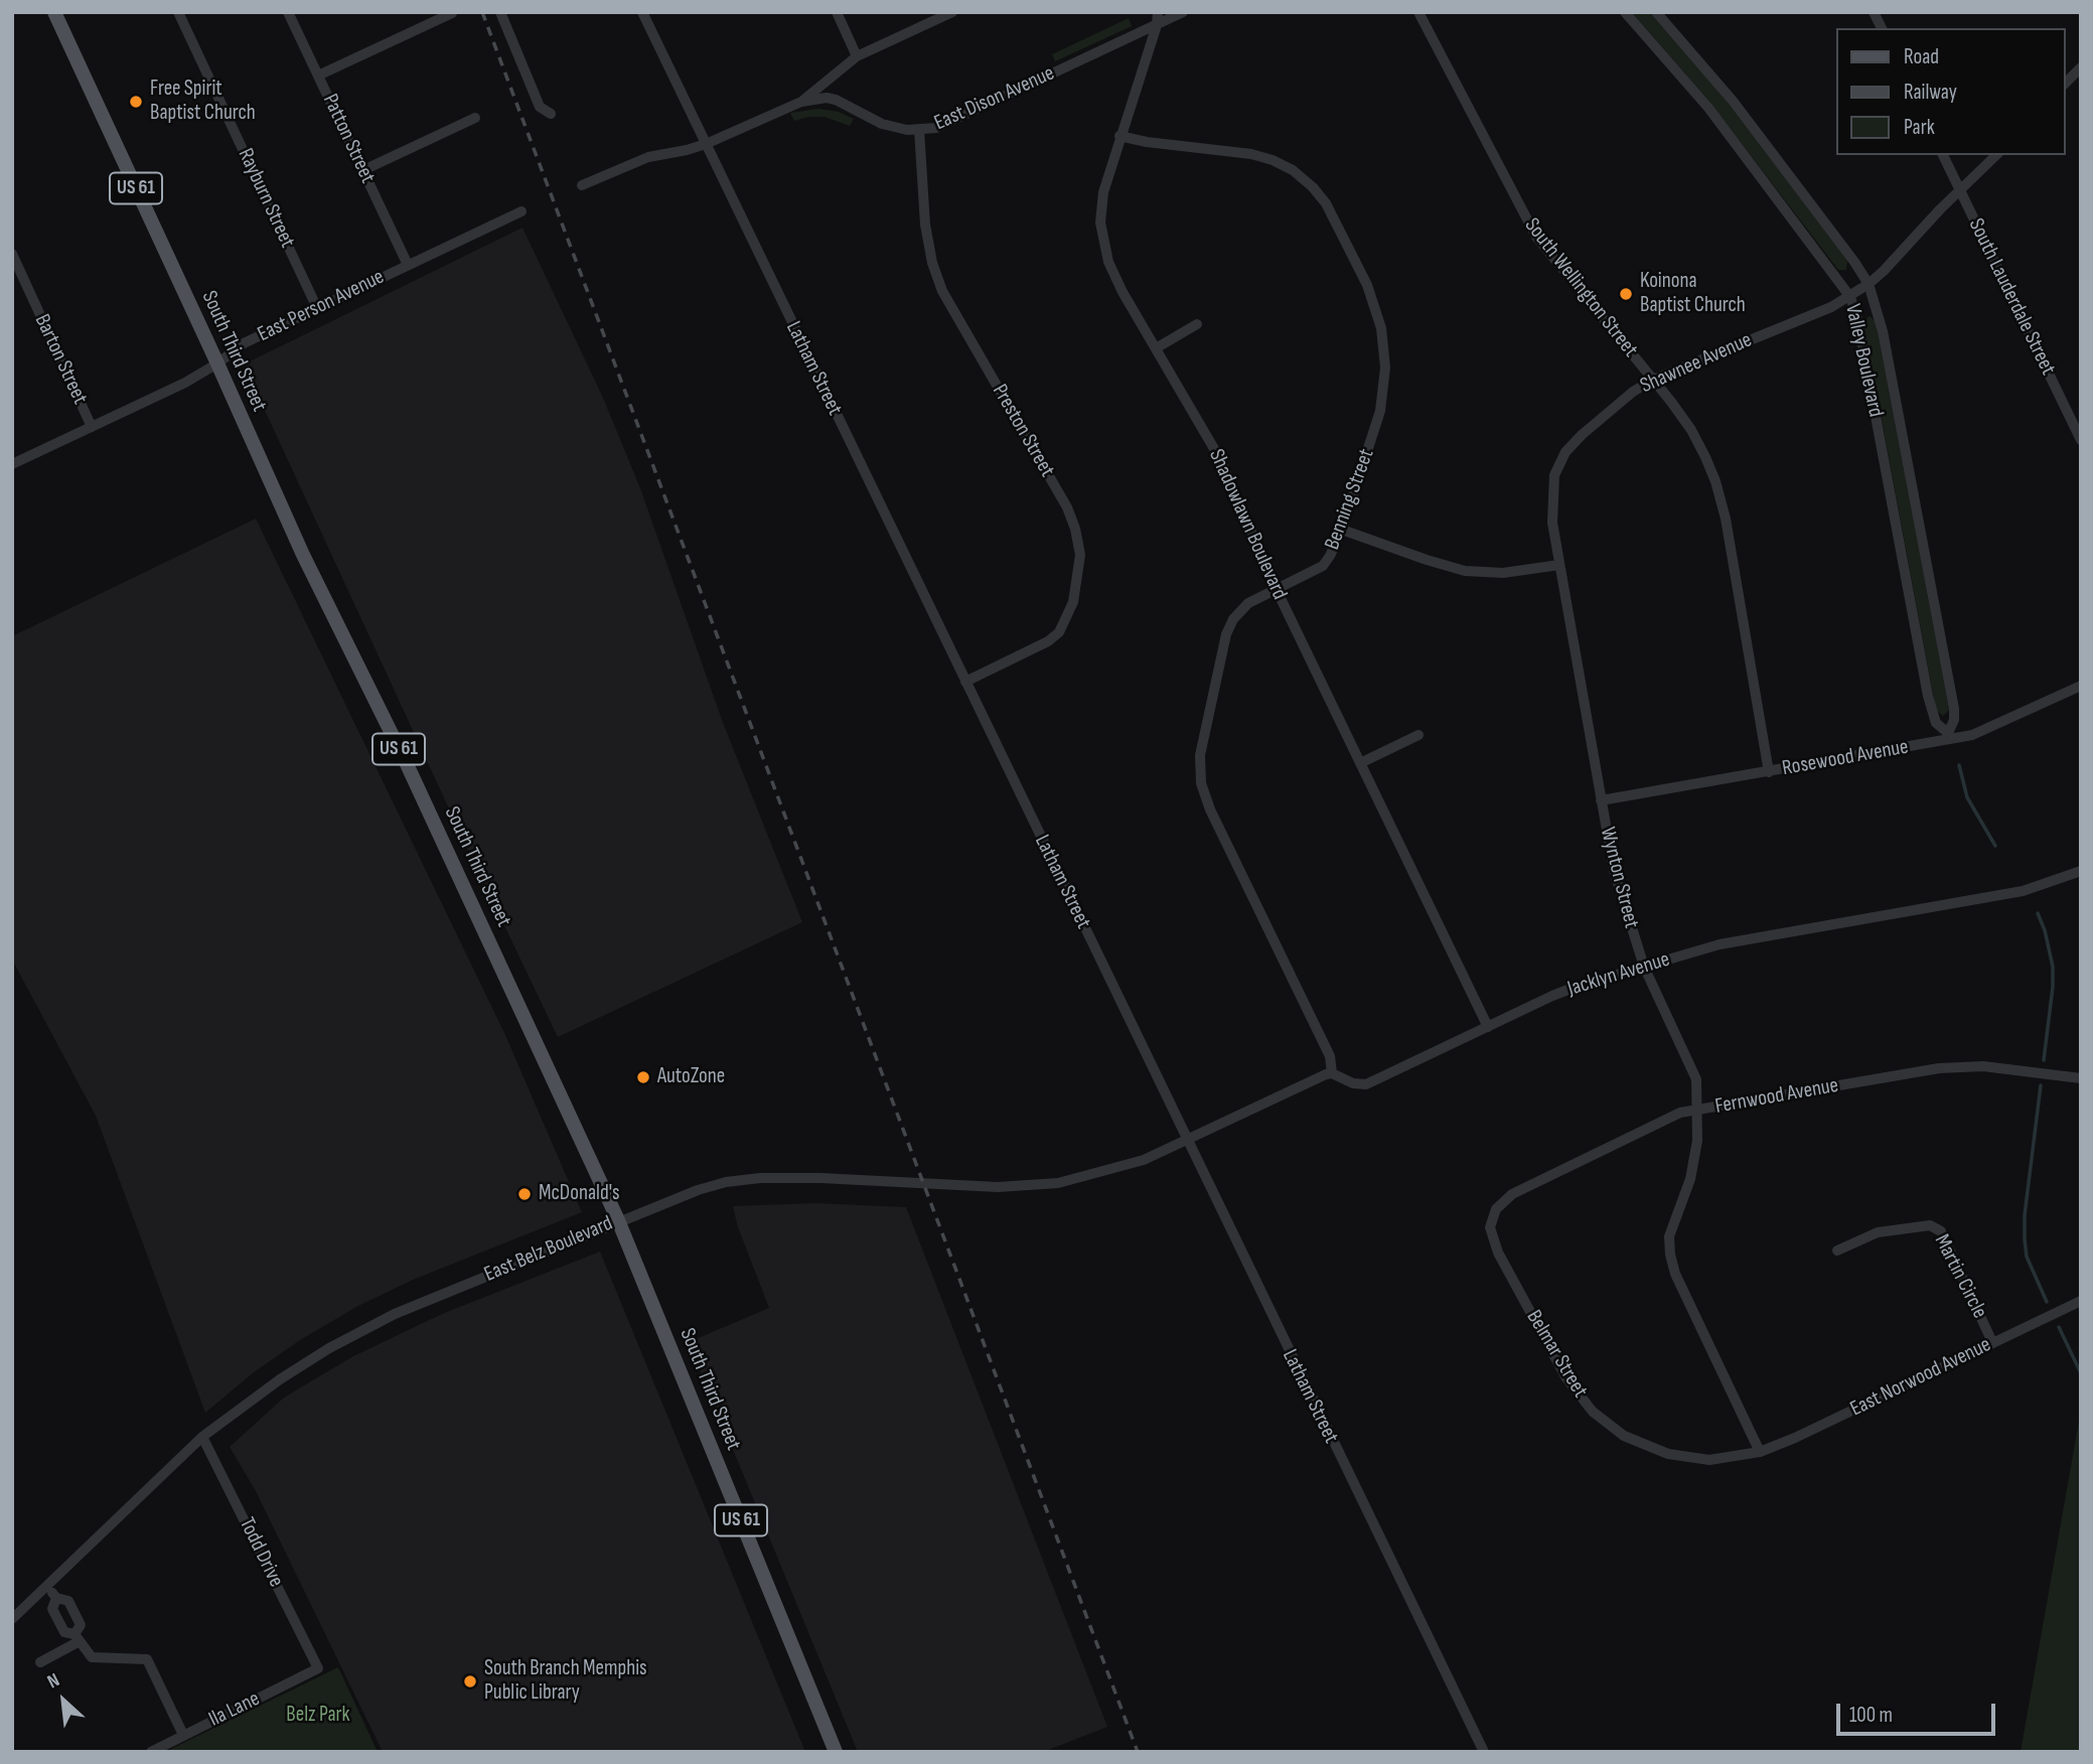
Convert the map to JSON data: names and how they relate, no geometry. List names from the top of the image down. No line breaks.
{"streets":{"main road":["US 61","South Third Street"],"street":["East Dison Avenue","Patton Street","Rayburn Street","South Wellington Street","South Lauderdale Street","East Person Avenue","Barton Street","Valley Boulevard","Shawnee Avenue","Latham Street","Preston Street","Benning Street","Shadowlawn Boulevard","Rosewood Avenue","Wynton Street","Jacklyn Avenue","Fernwood Avenue","East Belz Boulevard","Martin Circle","Belmar Street","East Norwood Avenue","Todd Drive","Ila Lane"]},"crossings":[["East Dison Avenue","Preston Street"],["East Dison Avenue","Shadowlawn Boulevard"],["Patton Street","East Person Avenue"],["Rayburn Street","East Person Avenue"],["South Wellington Street","Shawnee Avenue"],["South Wellington Street","Rosewood Avenue"],["South Lauderdale Street","Shawnee Avenue"],["East Person Avenue","South Third Street"],["East Person Avenue","Barton Street"],["South Third Street","East Belz Boulevard"],["Valley Boulevard","Shawnee Avenue"],["Valley Boulevard","Rosewood Avenue"],["Shawnee Avenue","Wynton Street"],["Latham Street","Preston Street"],["Latham Street","East Belz Boulevard"],["Benning Street","Shadowlawn Boulevard"],["Benning Street","Jacklyn Avenue"],["Shadowlawn Boulevard","Jacklyn Avenue"],["Rosewood Avenue","Wynton Street"],["Wynton Street","Jacklyn Avenue"],["Wynton Street","Fernwood Avenue"],["Wynton Street","Belmar Street"],["Wynton Street","East Norwood Avenue"],["Fernwood Avenue","Belmar Street"],["East Belz Boulevard","Todd Drive"],["Martin Circle","East Norwood Avenue"],["Belmar Street","East Norwood Avenue"],["Todd Drive","Ila Lane"]],"parks":["Belz Park"],"places":["Free Spirit Baptist Church","Koinona Baptist Church","AutoZone","McDonald's","South Branch Memphis Public Library"],"legend":["Road","Railway","Park"],"scale_bar":"100 m","north":"top left"}
